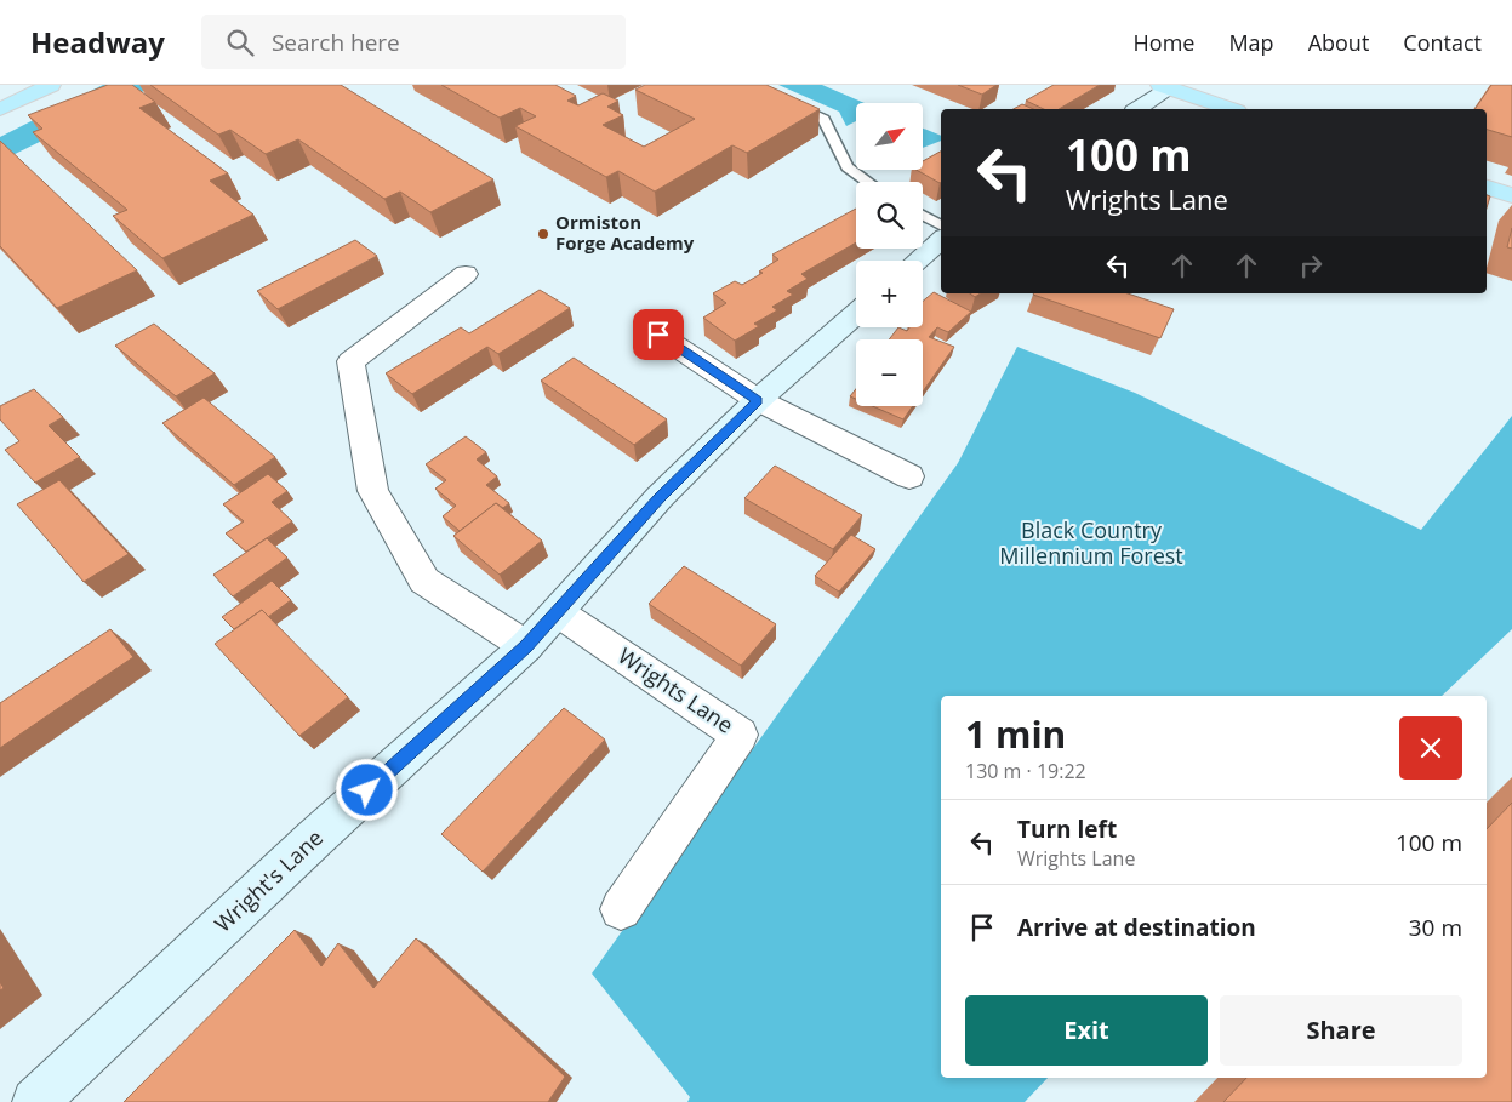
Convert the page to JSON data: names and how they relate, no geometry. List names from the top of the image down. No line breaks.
{"streets":{"street":["Wrights Lane","Wright's Lane"]},"crossings":[["Wrights Lane","Wright's Lane"]],"parks":["Black Country Millennium Forest"],"places":["Ormiston Forge Academy"],"north":"top right","page":{"header":"Headway","search":"Search here","nav":["Home","Map","About","Contact"],"map_buttons":["+","−"],"turn":["100 m","Wrights Lane"],"heading":["1 min","130 m · 19:22"],"list":[{"name":"Turn left","note":"Wrights Lane","value":"100 m"},{"name":"Arrive at destination","value":"30 m"}],"buttons":["Exit","Share"]}}
